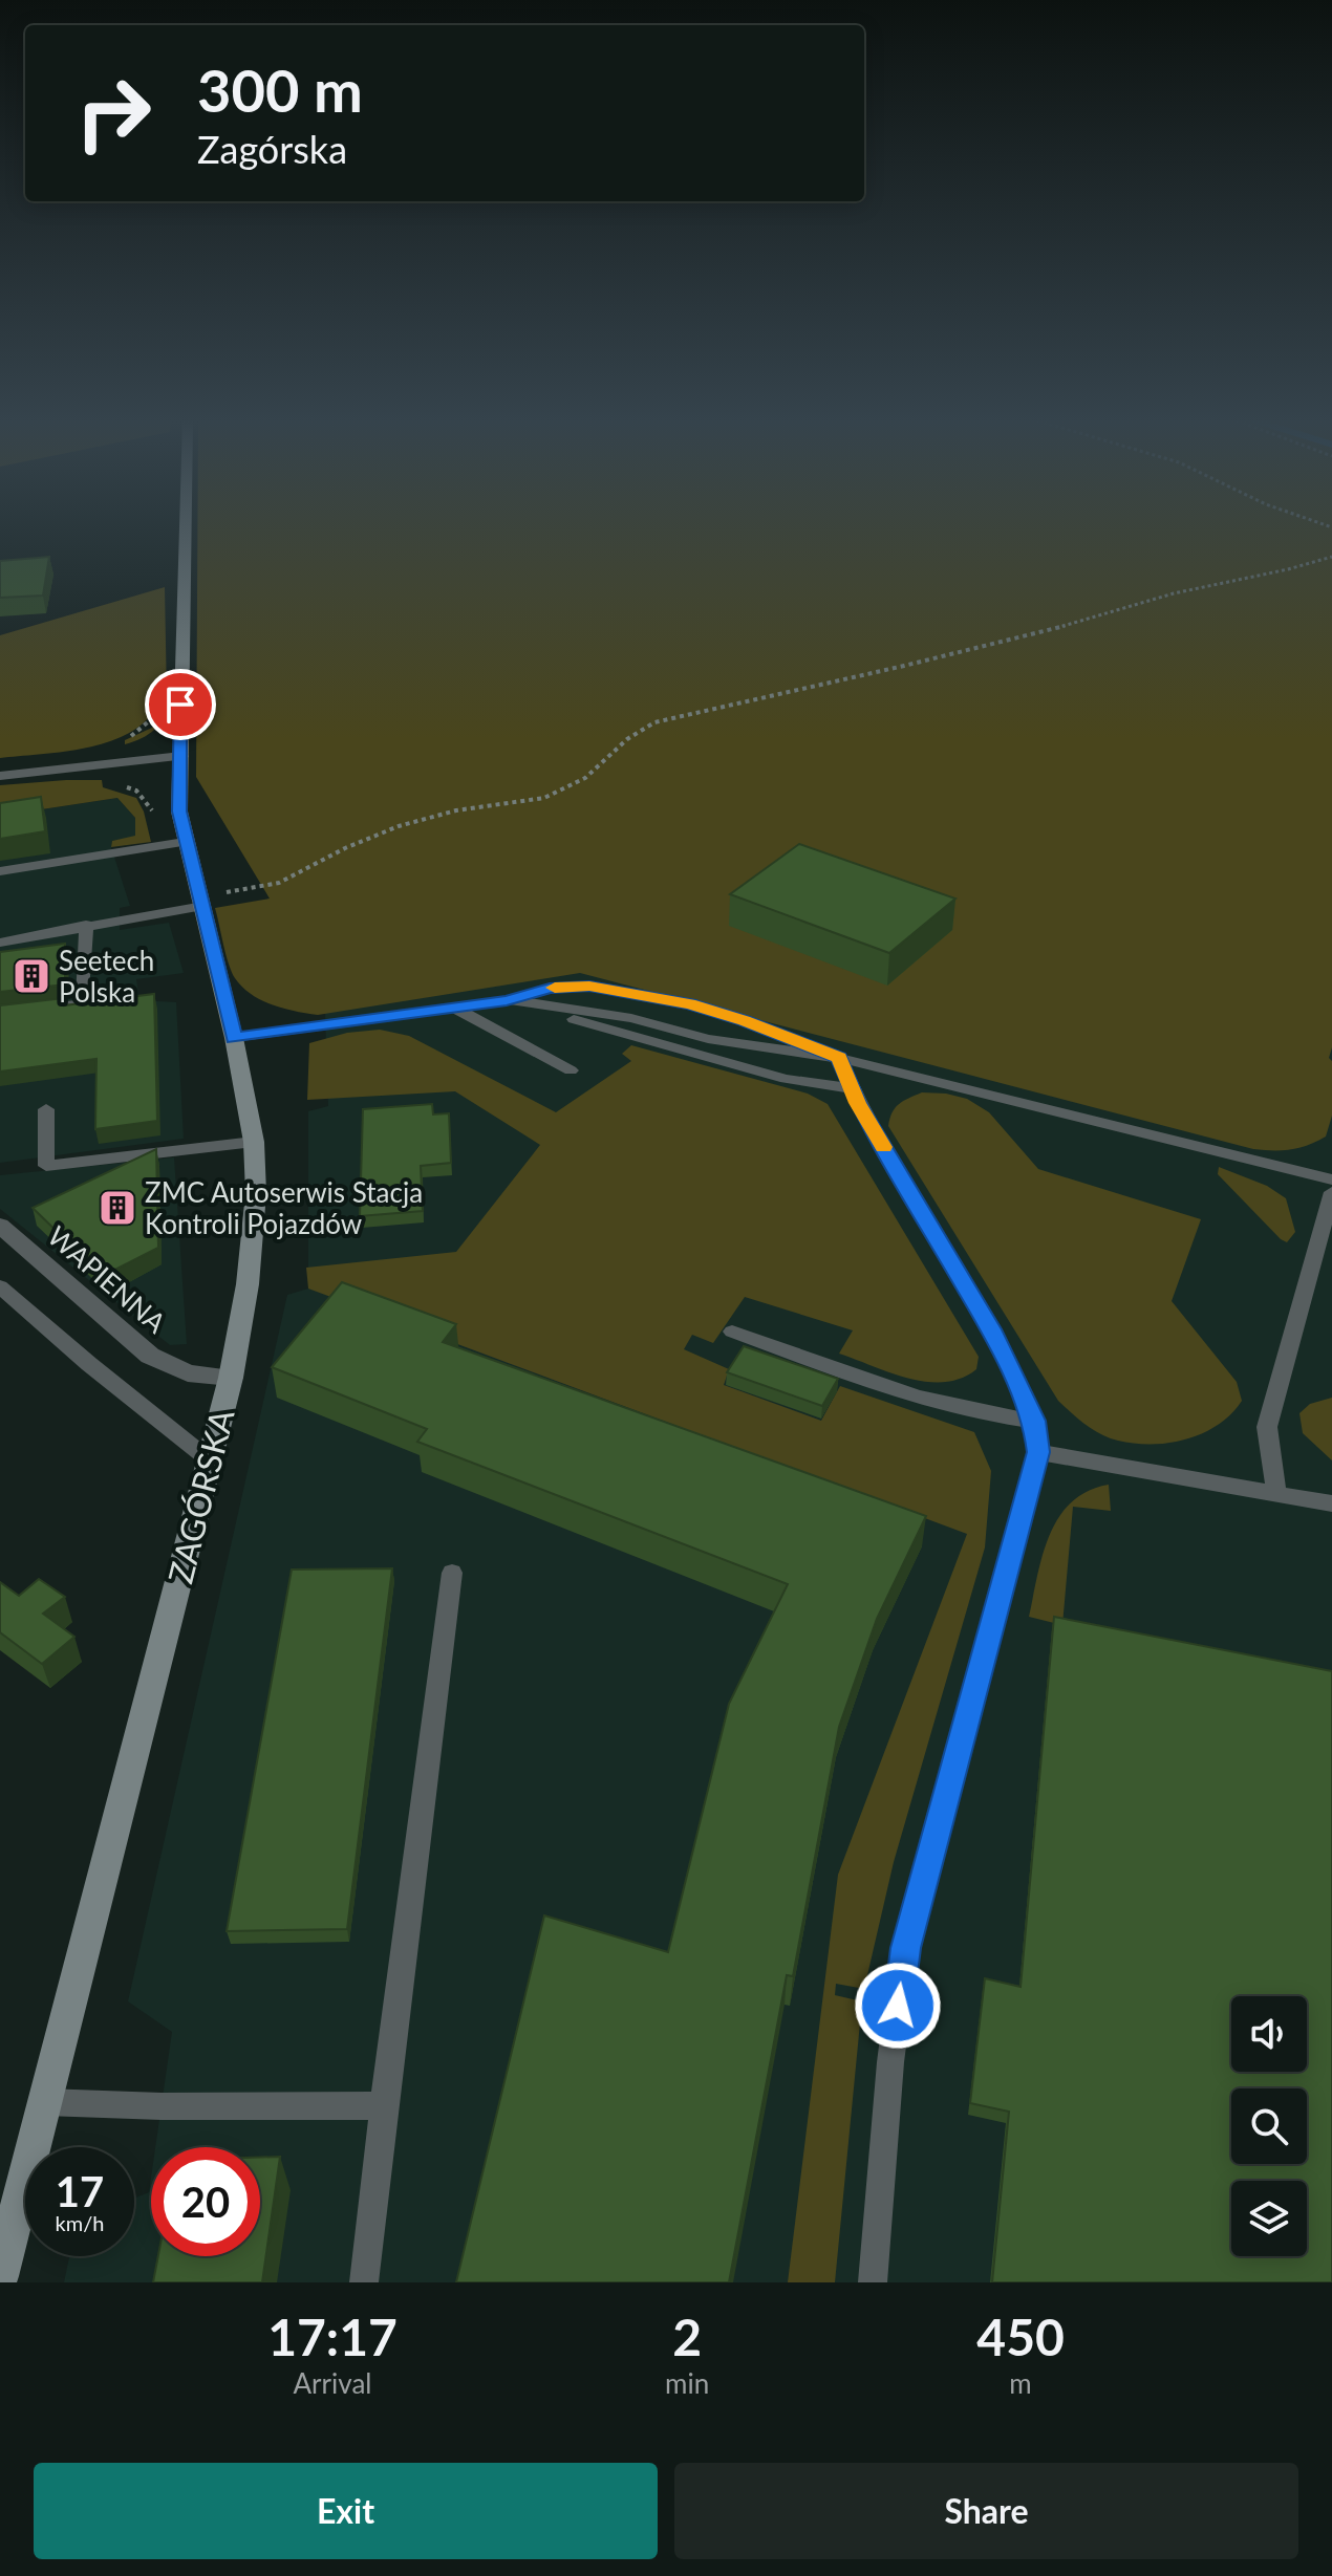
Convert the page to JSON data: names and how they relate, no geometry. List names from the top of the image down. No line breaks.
{"streets":{"street":["WAPIENNA","ZAGÓRSKA"]},"crossings":[["WAPIENNA","ZAGÓRSKA"]],"places":{"building":["Seetech Polska","ZMC Autoserwis Stacja Kontroli Pojazdów"]},"page":{"turn":["300 m","Zagórska"],"speed":"17 km/h","limit":"20","eta":["17:17","Arrival","2","min","450","m"],"buttons":["Exit","Share"]}}
